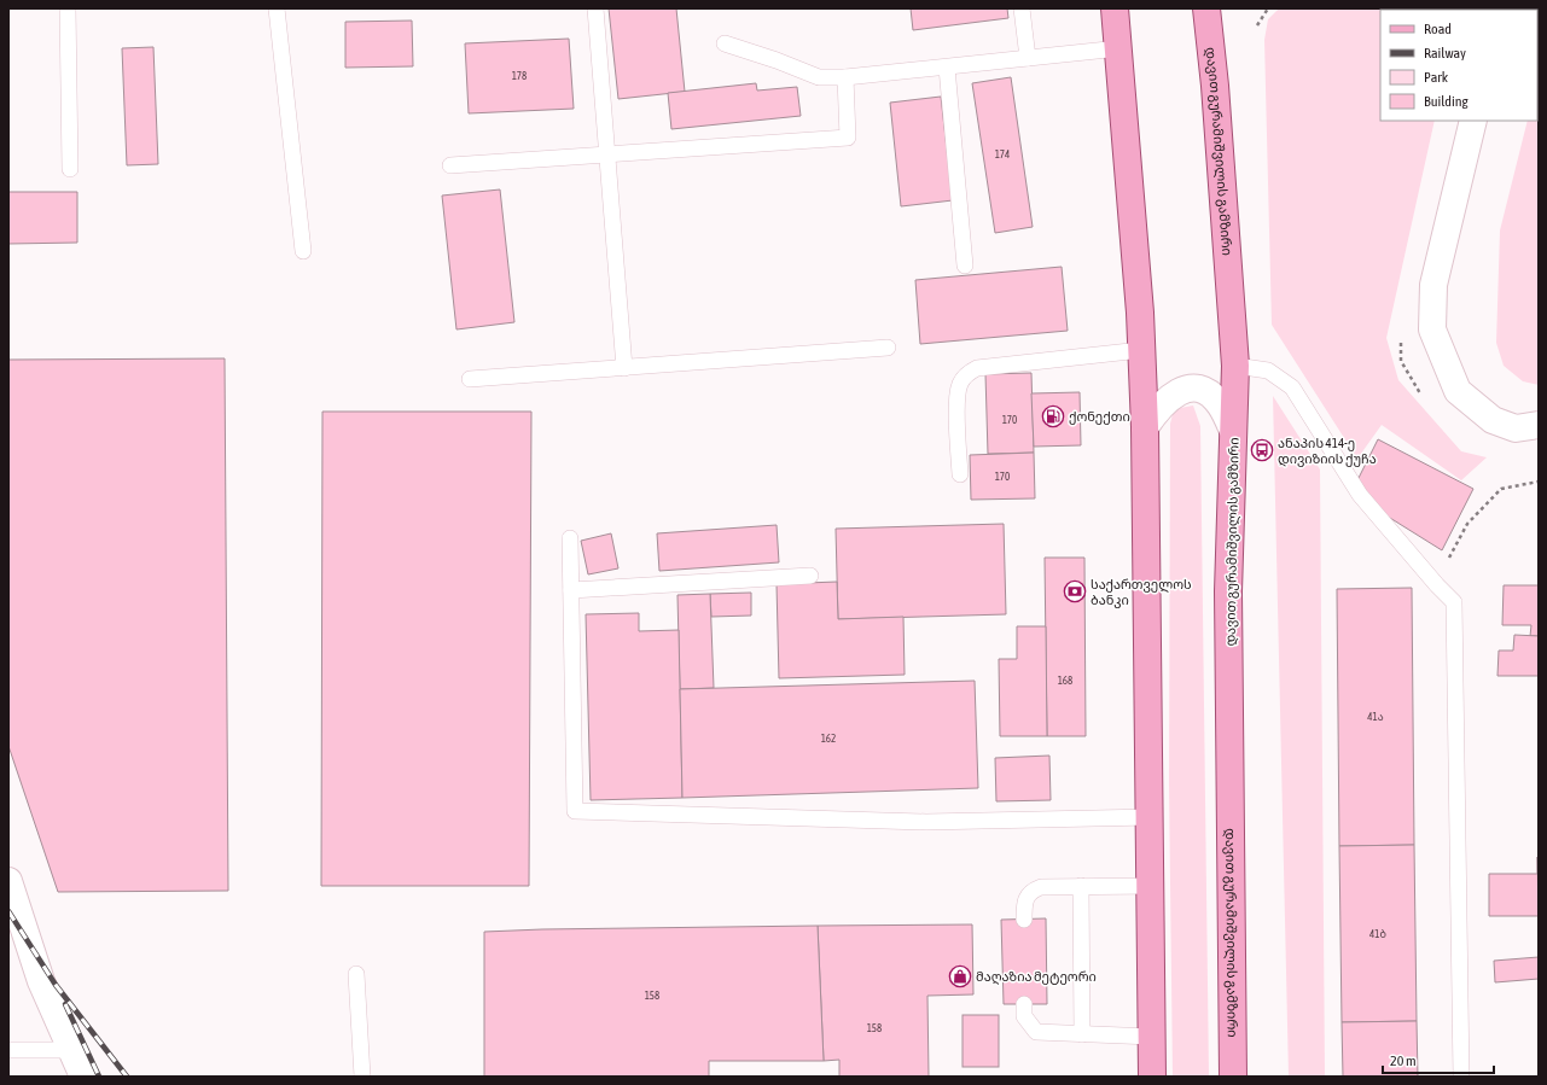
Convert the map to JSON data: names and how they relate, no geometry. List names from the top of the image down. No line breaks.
{"streets":{"main road":["დავით გურამიშვილის გამზირი"]},"places":{"fuel station":["ქონექთი"],"bus stop":["ანაპის 414-ე დივიზიის ქუჩა"],"bank":["საქართველოს ბანკი"],"shop":["მაღაზია მეტეორი"]},"house_numbers":["178","174","170","170","168","41ა","162","41ბ","158","158"],"legend":["Road","Railway","Park","Building"],"scale_bar":"20 m"}
